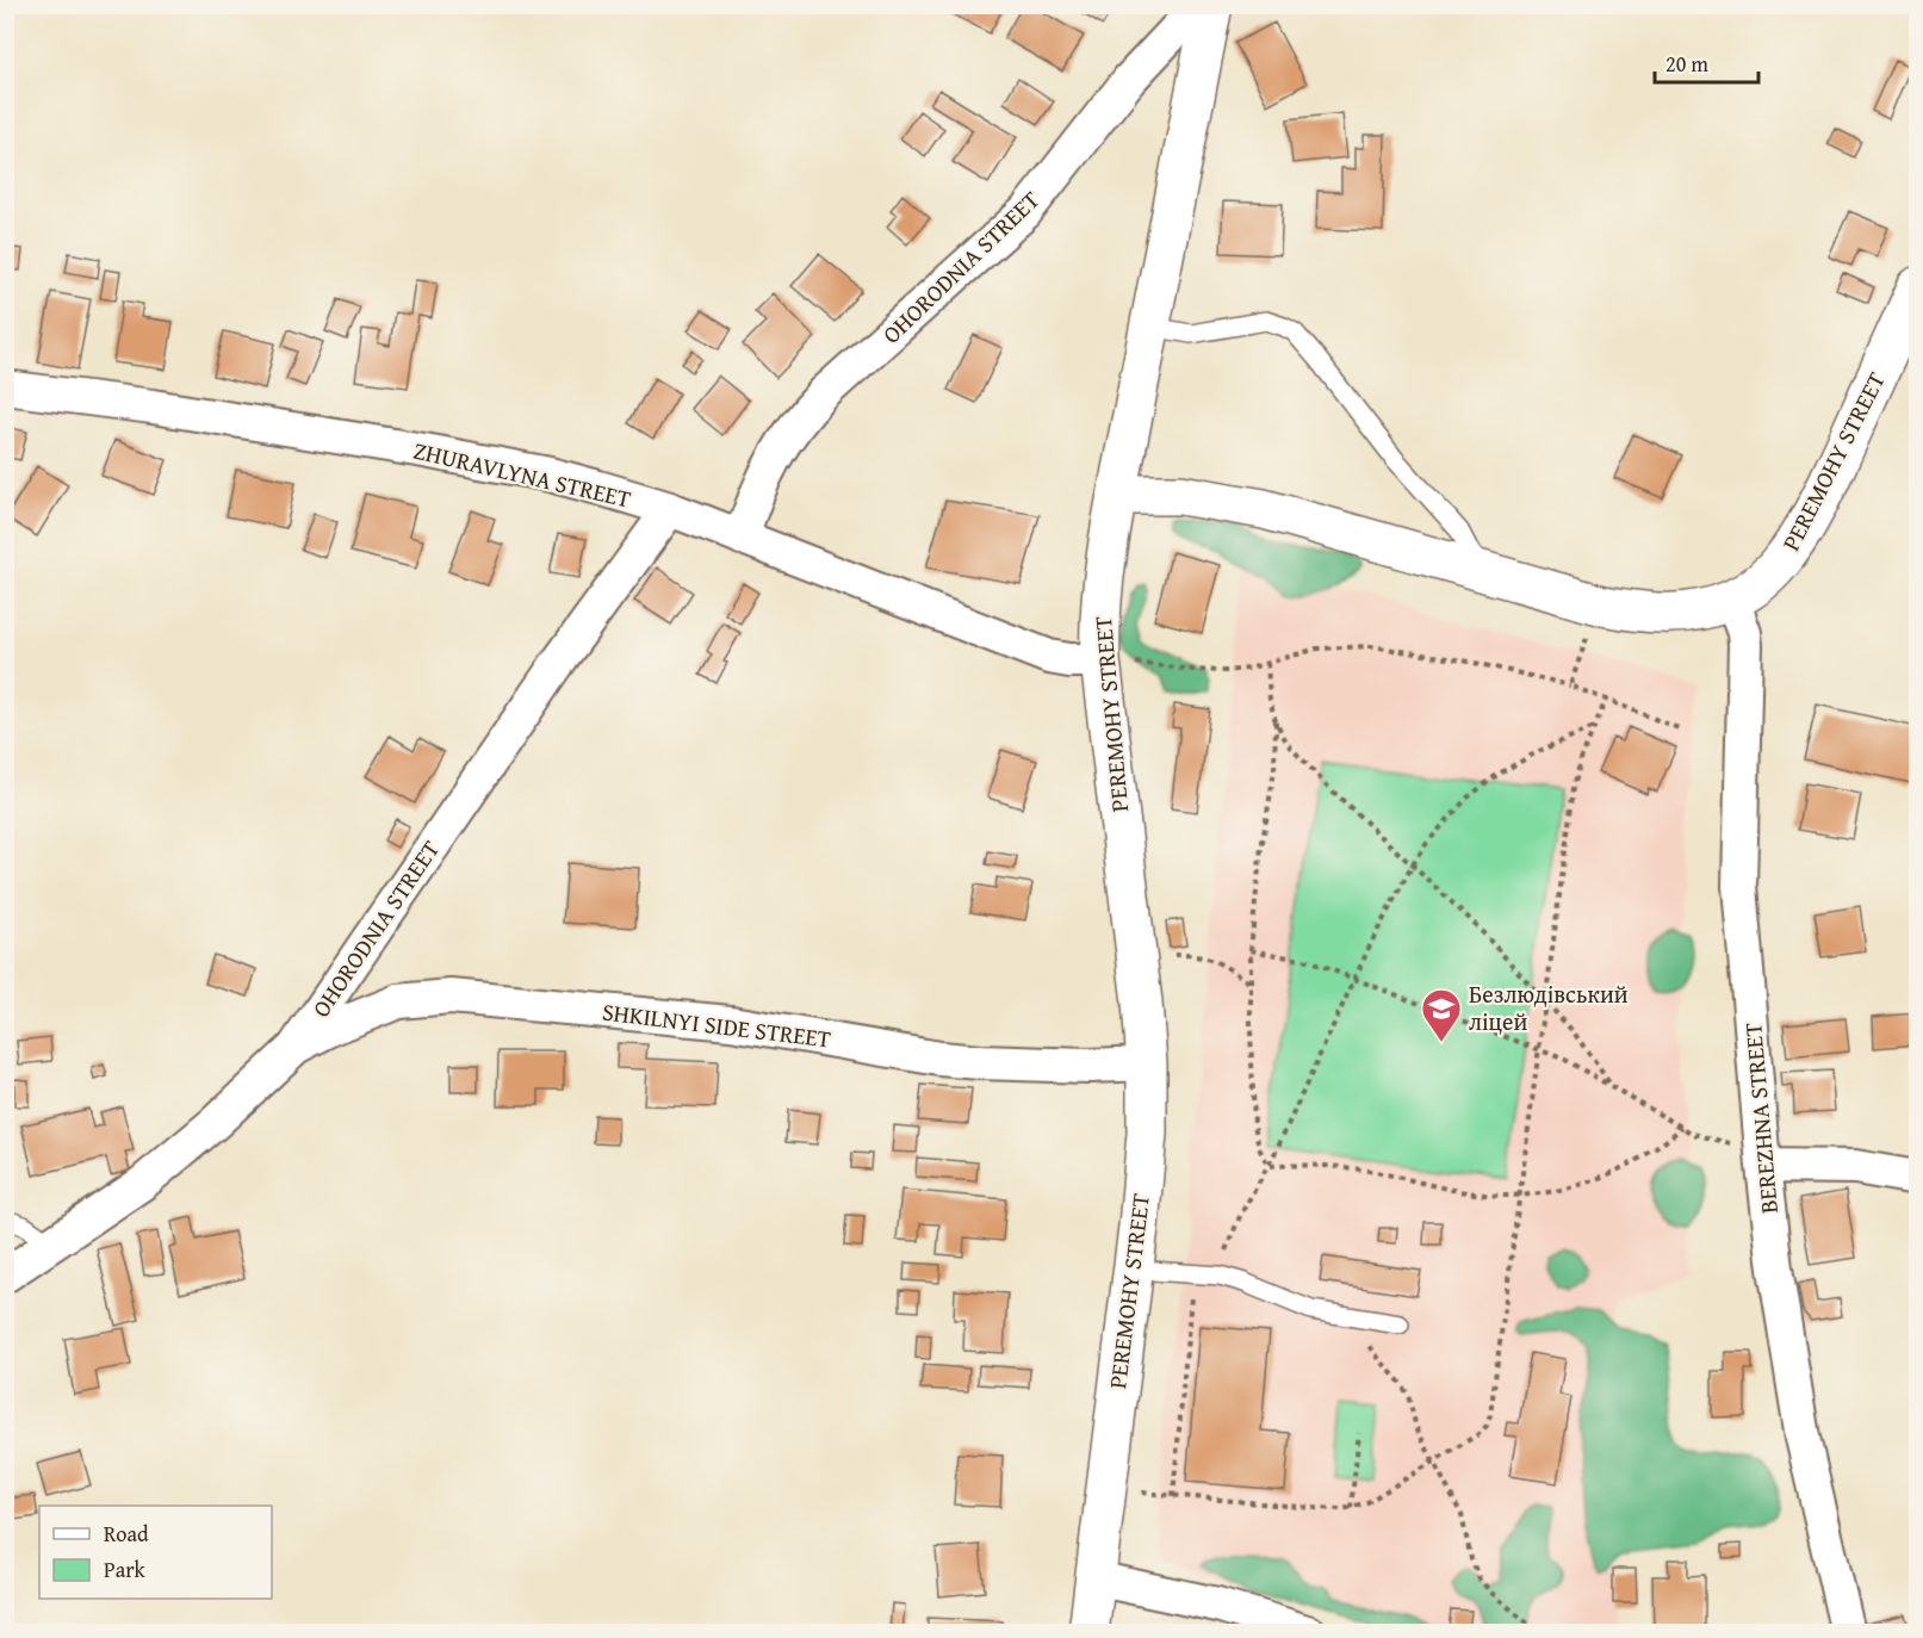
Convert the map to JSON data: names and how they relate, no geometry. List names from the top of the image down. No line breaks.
{"streets":{"street":["OHORODNIA STREET","PEREMOHY STREET","ZHURAVLYNA STREET","SHKILNYI SIDE STREET","BEREZHNA STREET"]},"crossings":[["OHORODNIA STREET","ZHURAVLYNA STREET"],["OHORODNIA STREET","SHKILNYI SIDE STREET"],["PEREMOHY STREET","ZHURAVLYNA STREET"],["PEREMOHY STREET","SHKILNYI SIDE STREET"],["PEREMOHY STREET","BEREZHNA STREET"]],"places":{"school or university":["Безлюдівський ліцей"]},"legend":["Road","Park"],"scale_bar":"20 m"}
